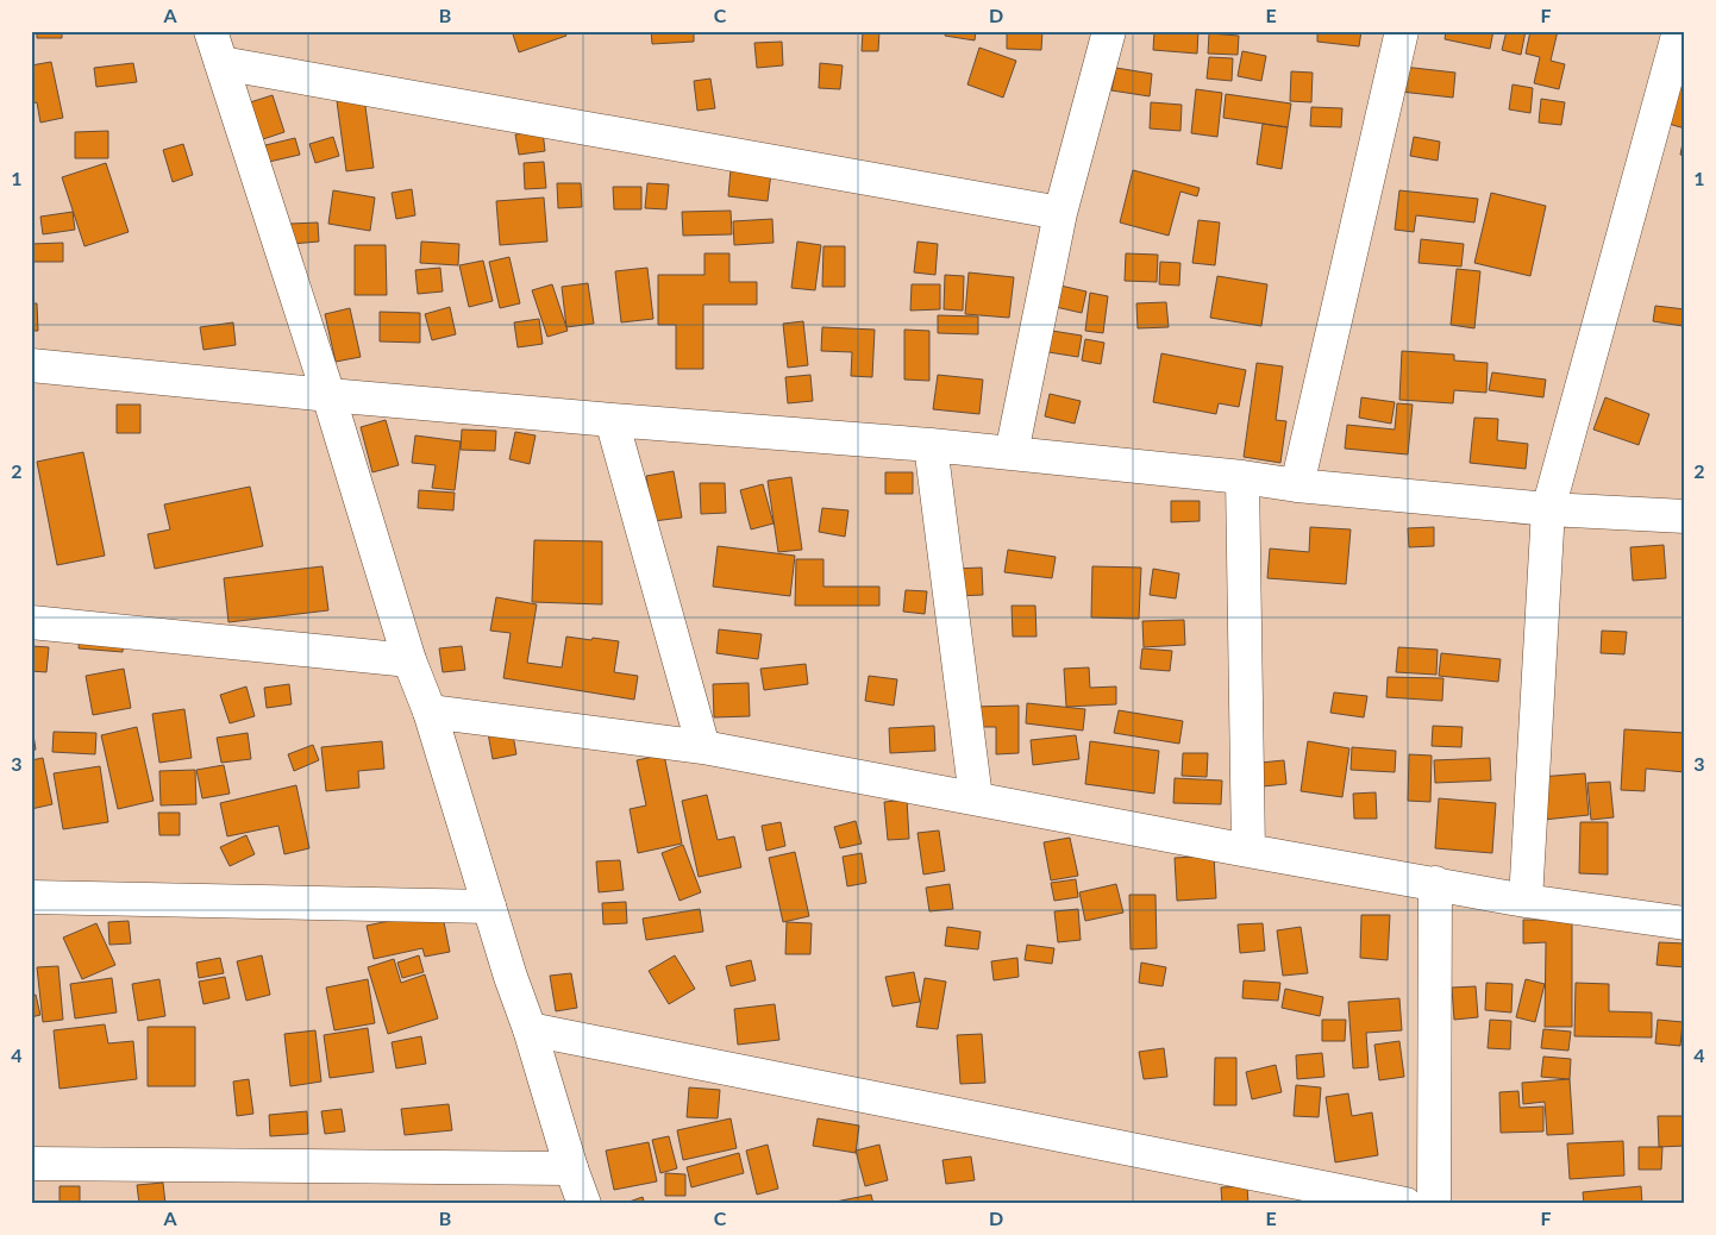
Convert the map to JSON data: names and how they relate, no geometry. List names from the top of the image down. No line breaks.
{"grid":{"columns":["A","B","C","D","E","F"],"rows":["1","2","3","4"]}}
